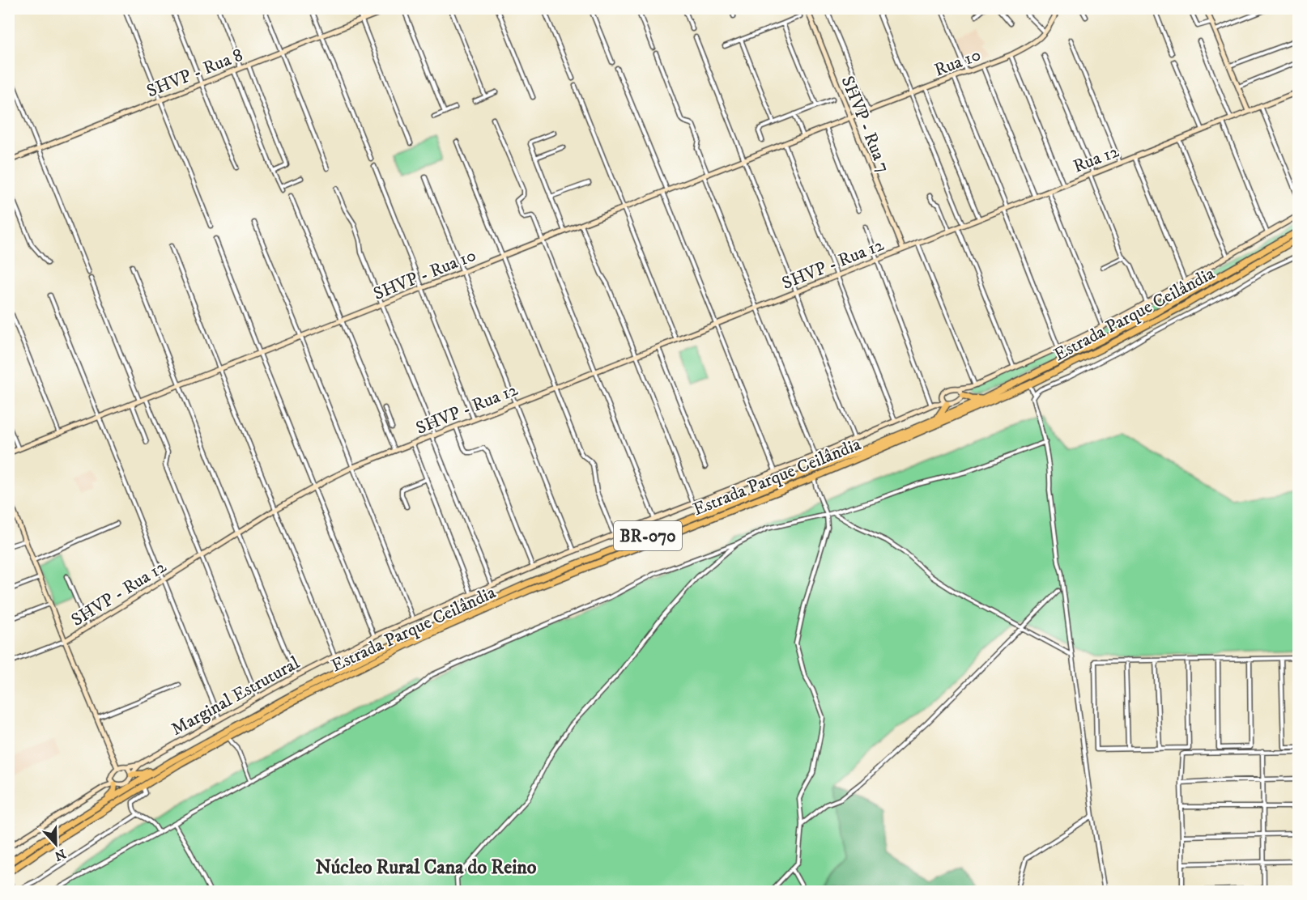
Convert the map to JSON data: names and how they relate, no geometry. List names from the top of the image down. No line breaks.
{"streets":{"highway":["Estrada Parque Ceilândia","BR-070"],"street":["Rua 10","SHVP - Rua 8","SHVP - Rua 7","Rua 12","SHVP - Rua 12","SHVP - Rua 10","Marginal Estrutural"]},"crossings":[["Rua 10","SHVP - Rua 7"],["Rua 10","SHVP - Rua 10"],["SHVP - Rua 7","Rua 12"],["SHVP - Rua 7","SHVP - Rua 12"],["SHVP - Rua 7","SHVP - Rua 10"],["Rua 12","SHVP - Rua 12"]],"districts":["Núcleo Rural Cana do Reino"],"north":"bottom"}
